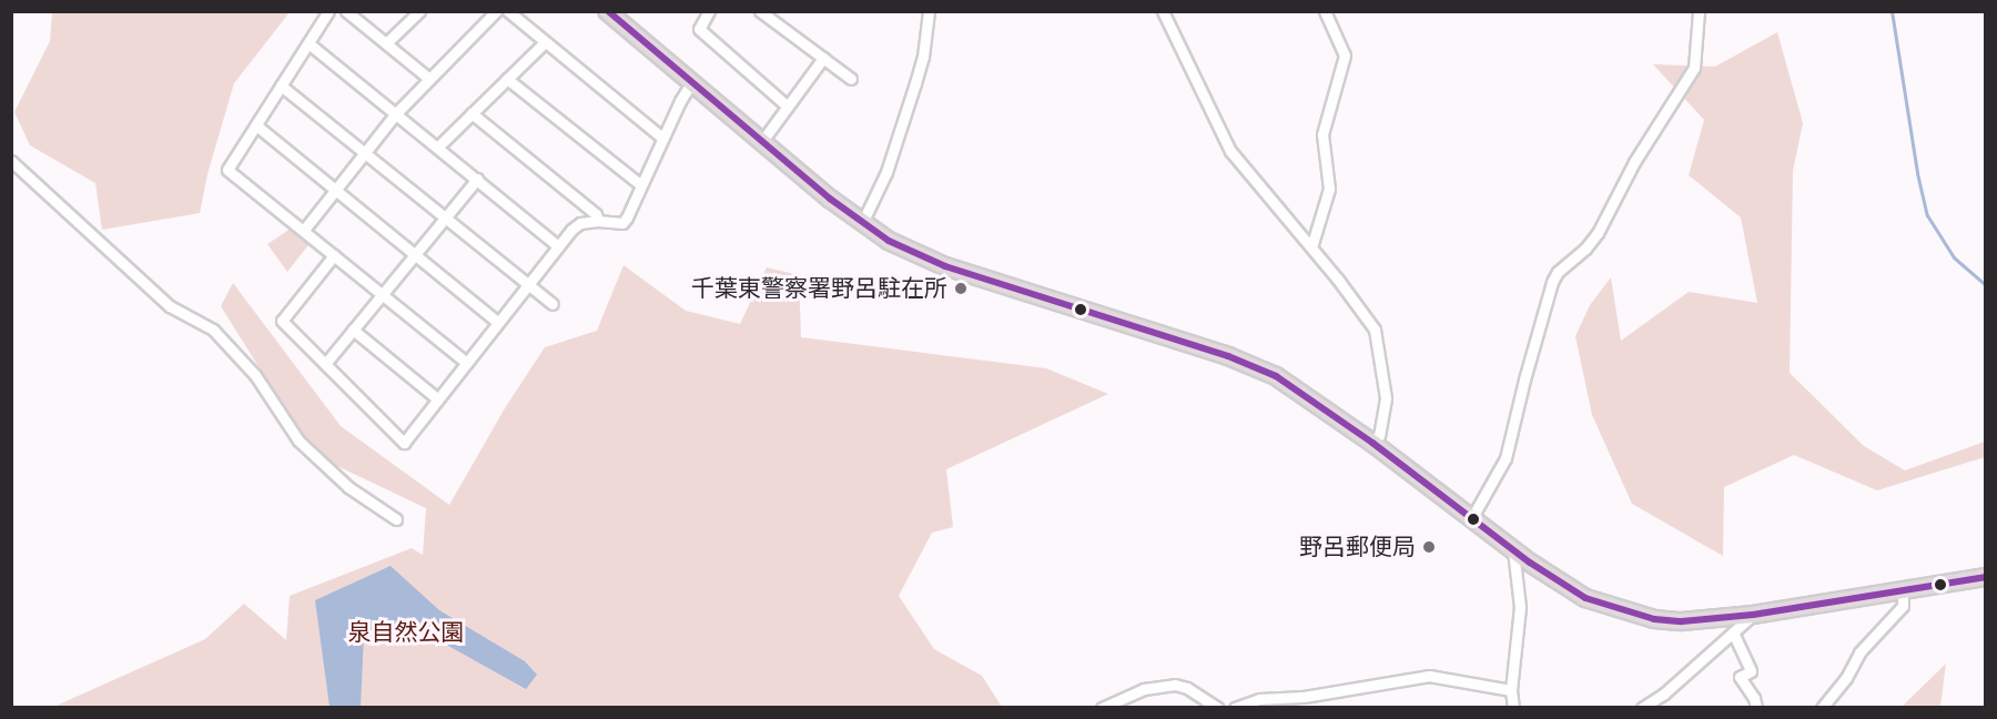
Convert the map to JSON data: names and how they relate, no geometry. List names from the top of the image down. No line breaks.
{"parks":["泉自然公園"],"places":["千葉東警察署野呂駐在所","野呂郵便局"]}
